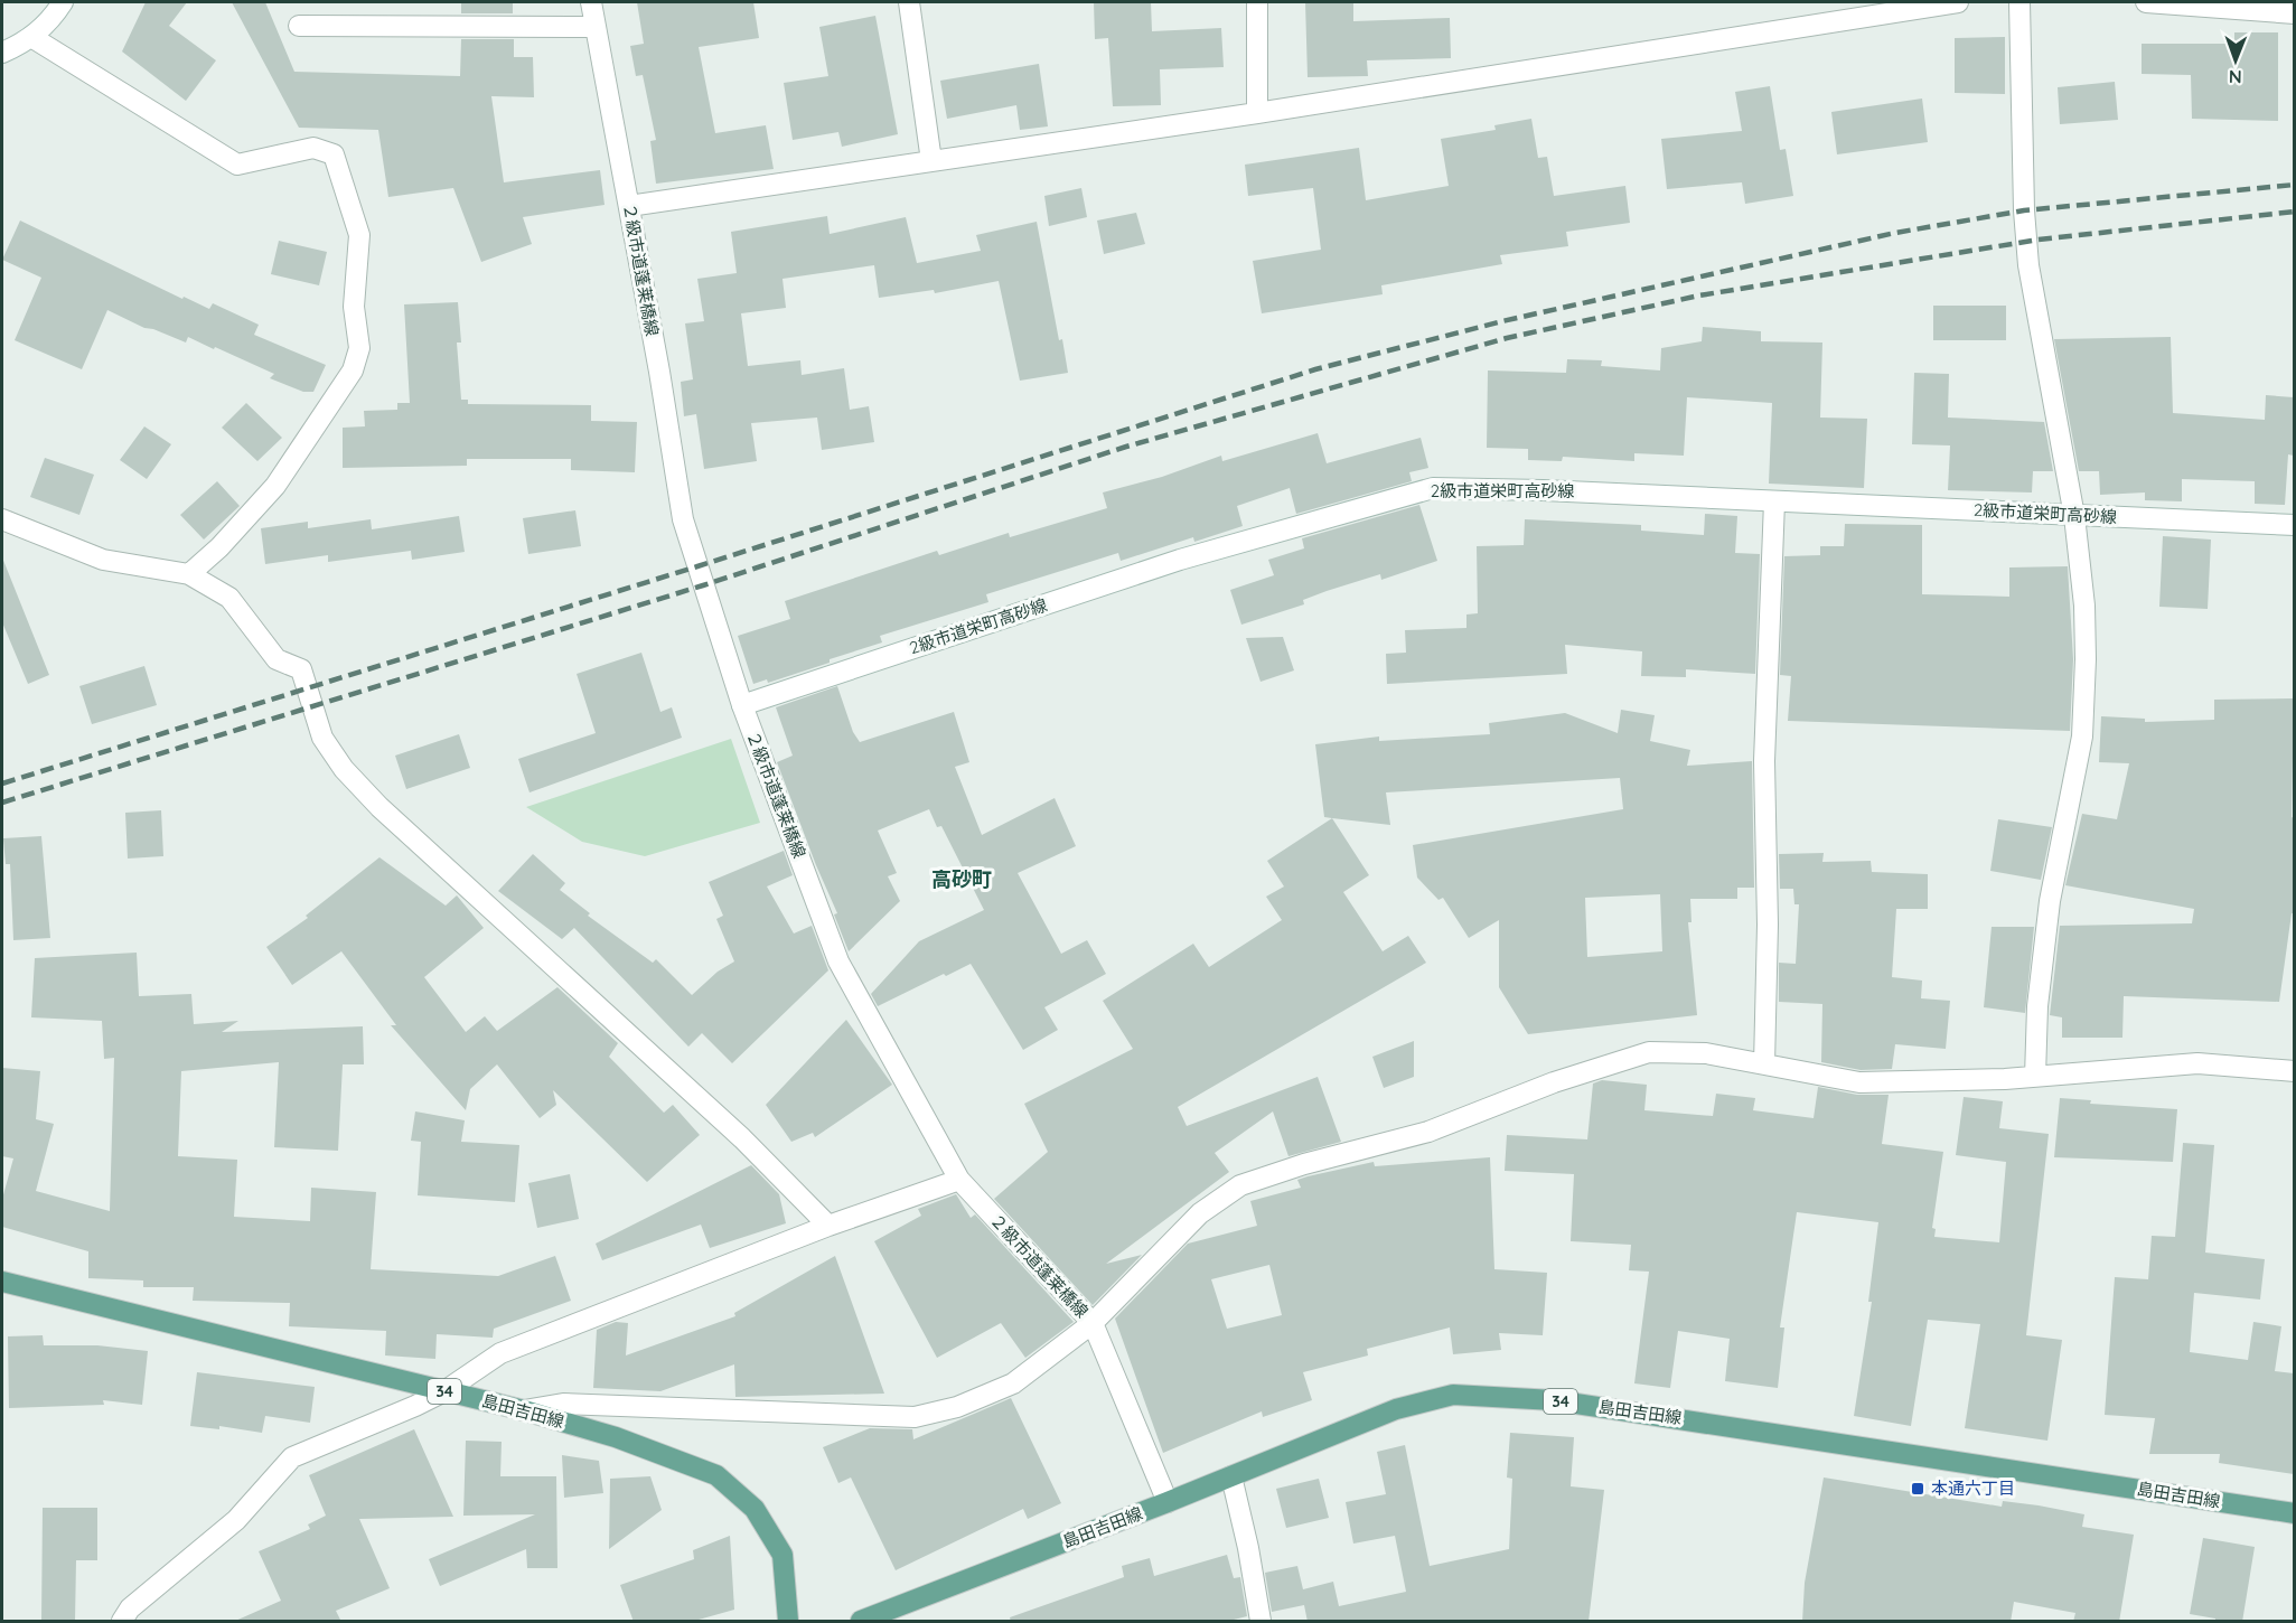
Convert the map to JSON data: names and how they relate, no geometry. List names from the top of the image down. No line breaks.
{"streets":{"main road":["34","島田吉田線"],"street":["２級市道蓬莱橋線","2級市道栄町高砂線"]},"crossings":[["２級市道蓬莱橋線","2級市道栄町高砂線"],["２級市道蓬莱橋線","島田吉田線"]],"districts":["高砂町"],"places":{"transit":["本通六丁目"]},"north":"bottom"}
